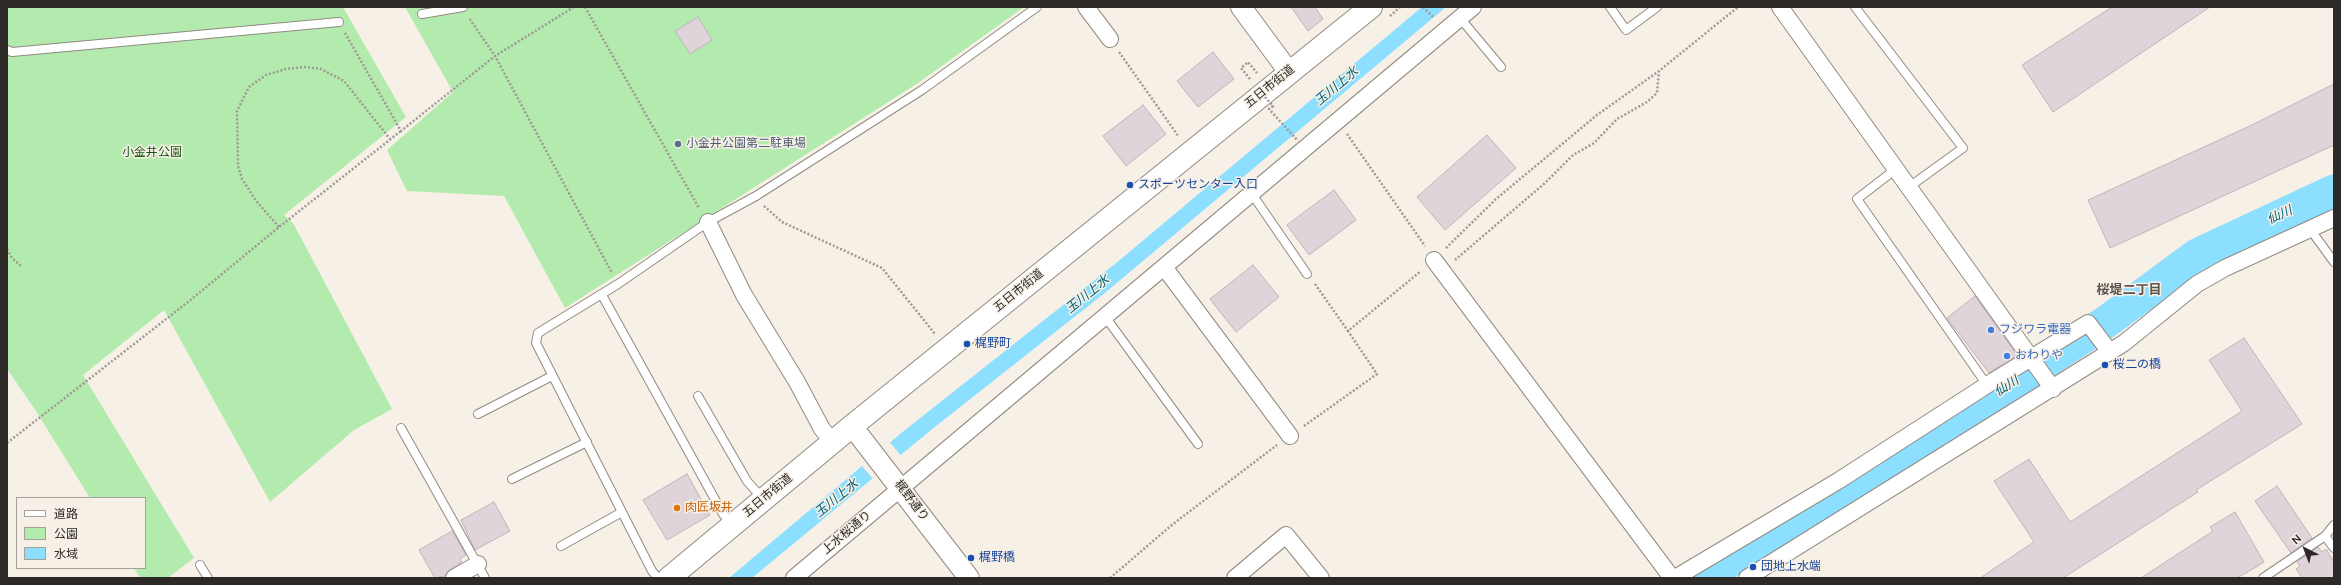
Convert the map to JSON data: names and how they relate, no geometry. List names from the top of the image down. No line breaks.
{"streets":{"main road":["五日市街道"],"street":["梶野通り","上水桜通り"]},"crossings":[["五日市街道","梶野通り"],["梶野通り","上水桜通り"]],"districts":["桜堤二丁目"],"water":["玉川上水","仙川"],"parks":["小金井公園"],"places":["小金井公園第二駐車場","スポーツセンター入口","フジワラ電器","梶野町","おわりや","桜二の橋","肉匠坂井","梶野橋","団地上水端"],"legend":["道路","公園","水域"],"north":"top left"}
